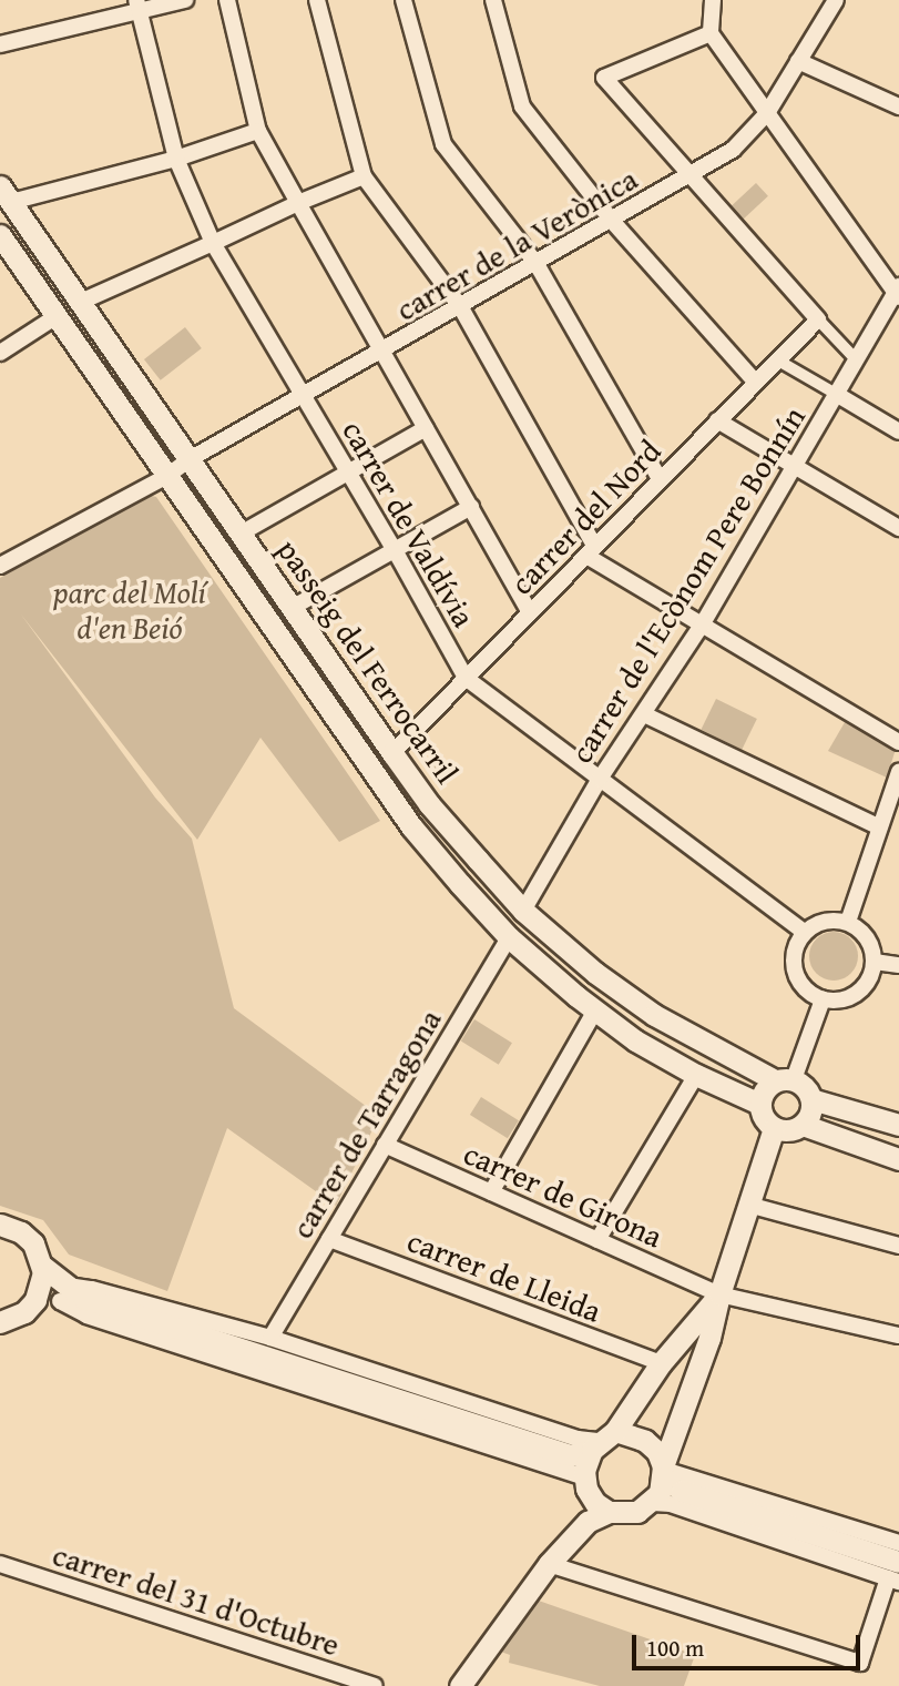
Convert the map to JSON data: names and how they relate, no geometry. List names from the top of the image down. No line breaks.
{"streets":{"main road":["passeig del Ferrocarril"],"street":["carrer de la Verònica","carrer del Nord","carrer de Valdívia","carrer de l'Ecònom Pere Bonnín","carrer de Tarragona","carrer de Girona","carrer de Lleida","carrer del 31 d'Octubre"]},"crossings":[["carrer de la Verònica","carrer de Valdívia"],["carrer de la Verònica","passeig del Ferrocarril"],["carrer del Nord","carrer de Valdívia"],["carrer del Nord","passeig del Ferrocarril"],["carrer de l'Ecònom Pere Bonnín","passeig del Ferrocarril"],["passeig del Ferrocarril","carrer de Tarragona"],["carrer de Tarragona","carrer de Girona"],["carrer de Tarragona","carrer de Lleida"]],"parks":["parc del Molí d'en Beió"],"scale_bar":"100 m"}
